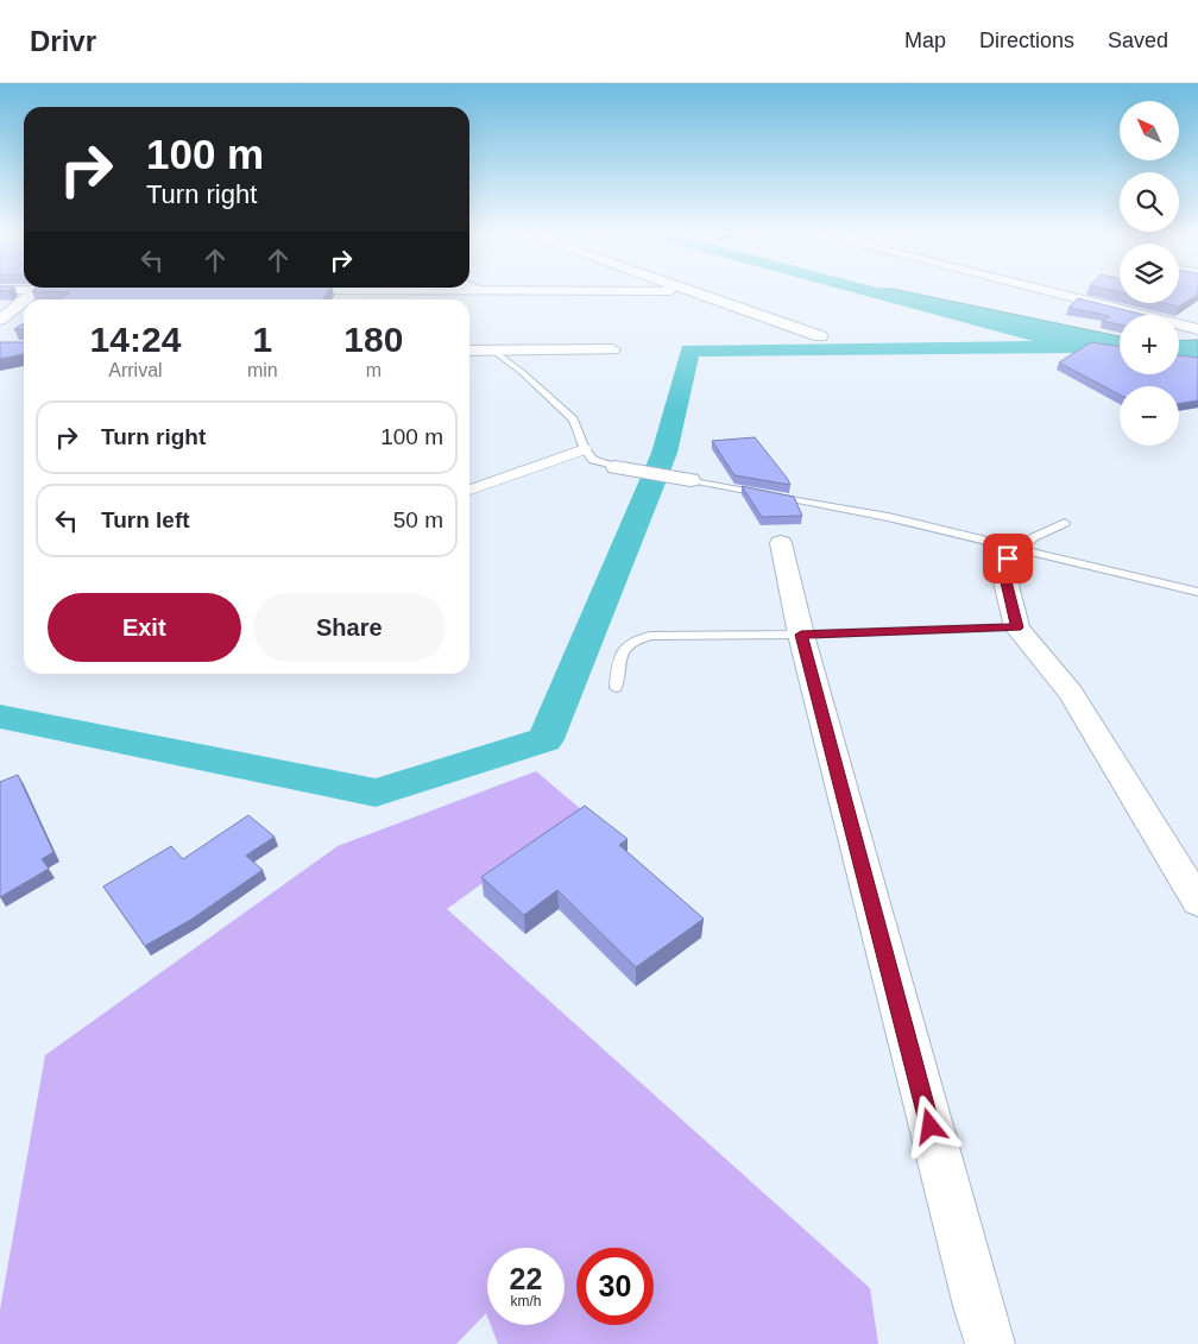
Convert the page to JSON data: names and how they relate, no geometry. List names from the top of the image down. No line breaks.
{"north":"top left","page":{"header":"Drivr","nav":["Map","Directions","Saved"],"map_buttons":["+","−"],"turn":["100 m","Turn right"],"eta":["14:24","Arrival","1","min","180","m"],"list":[{"name":"Turn right","value":"100 m"},{"name":"Turn left","value":"50 m"}],"buttons":["Exit","Share"],"speed":"22 km/h","limit":"30"}}
